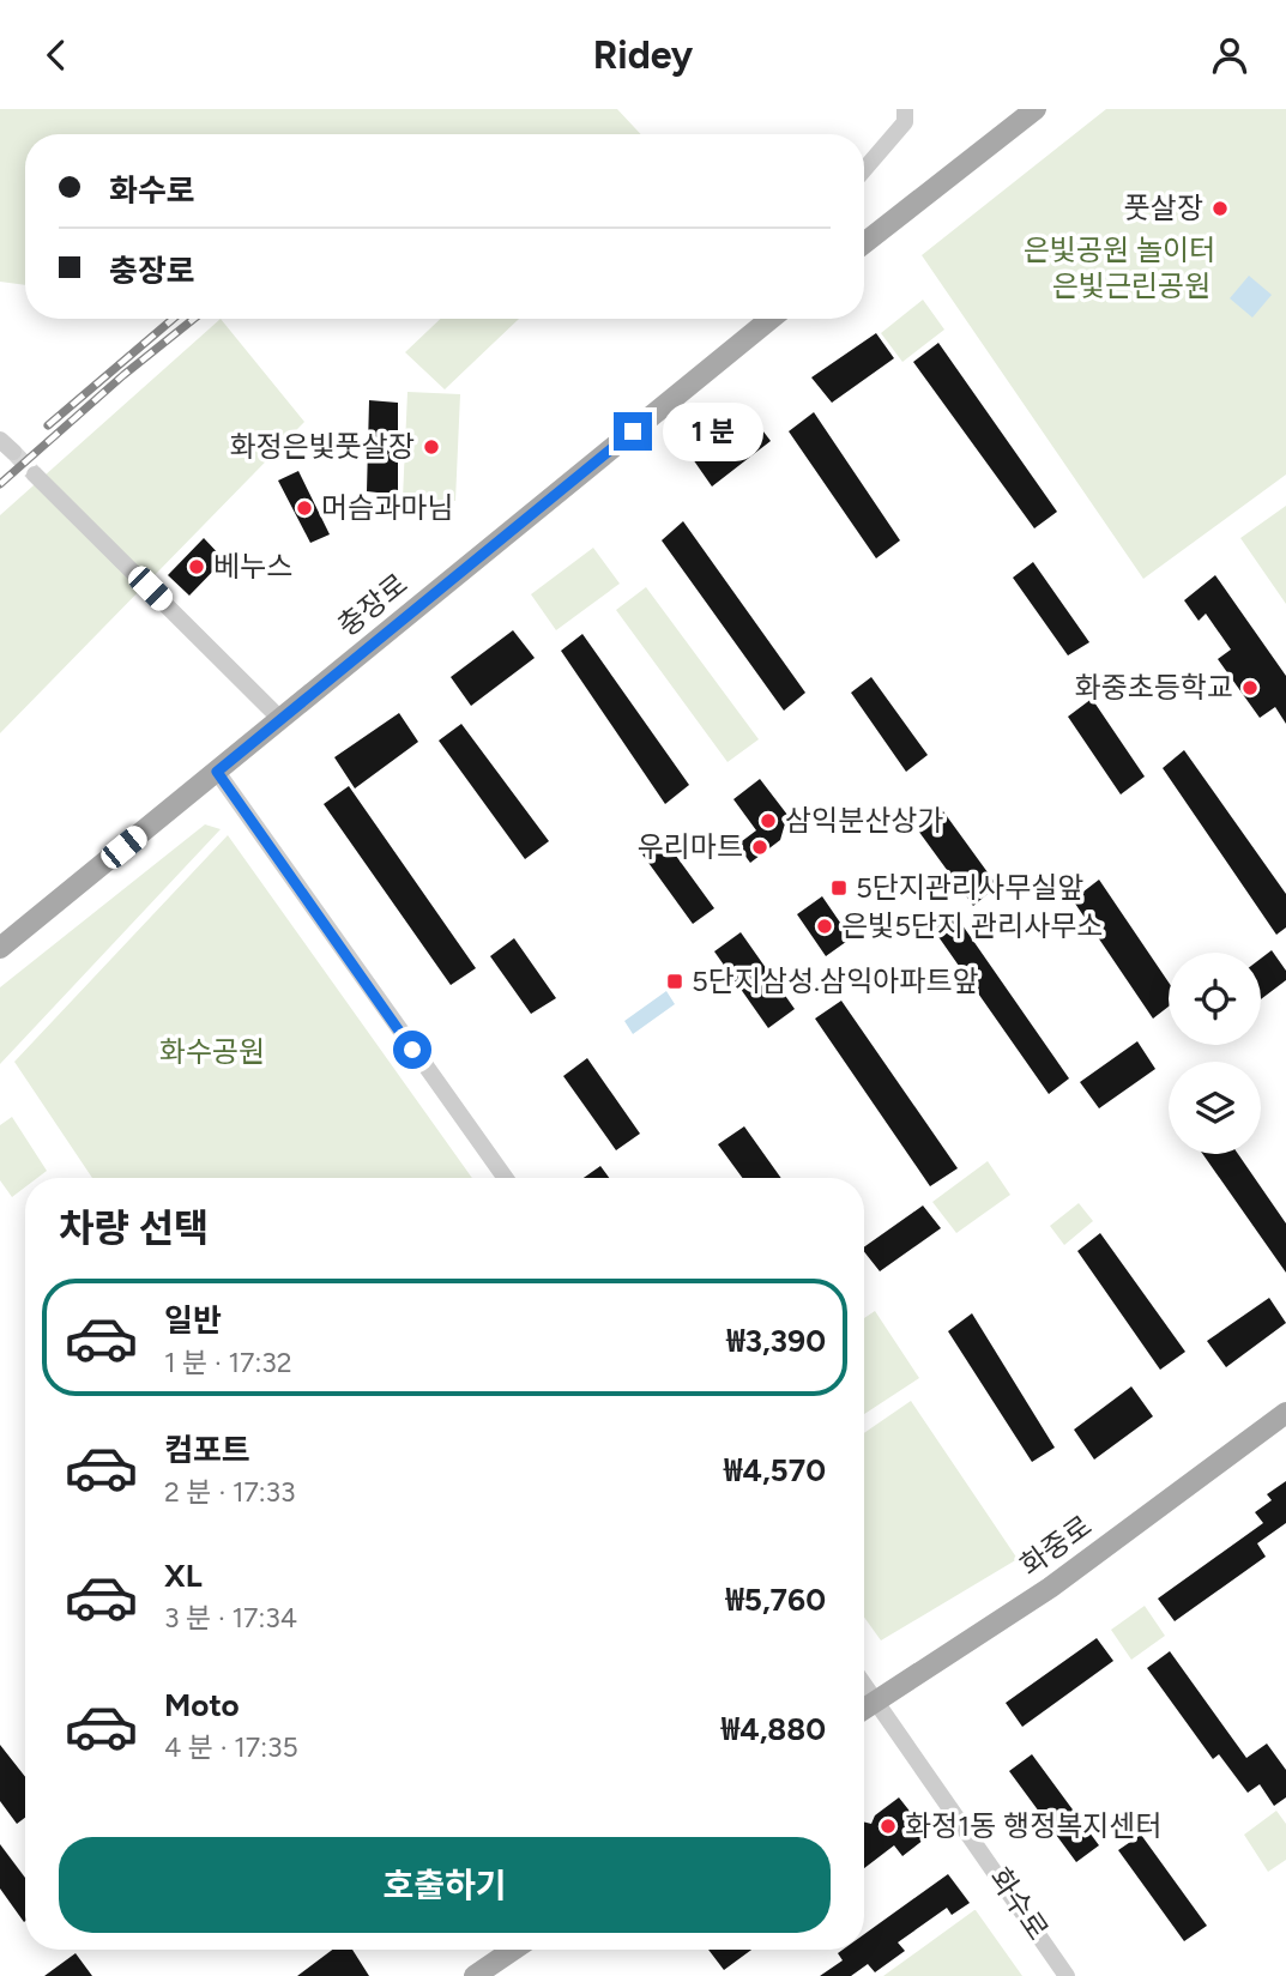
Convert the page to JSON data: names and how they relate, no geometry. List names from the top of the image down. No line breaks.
{"streets":{"main road":["충장로","화중로"],"street":["화수로"]},"crossings":[["화중로","화수로"]],"parks":["은빛공원 놀이터","은빛근린공원","화수공원"],"places":{"other":["풋살장","화정은빛풋살장","머슴과마님","베누스","화중초등학교","삼익분산상가","우리마트","은빛5단지 관리사무소","화정1동 행정복지센터"],"transit":["5단지관리사무실앞","5단지삼성.삼익아파트앞"]},"page":{"header":"Ridey","banner":["화수로","충장로"],"bubble":"1 분","heading":"차량 선택","list":[{"name":"일반","note":"1 분 · 17:32","value":"₩3,390"},{"name":"컴포트","note":"2 분 · 17:33","value":"₩4,570"},{"name":"XL","note":"3 분 · 17:34","value":"₩5,760"},{"name":"Moto","note":"4 분 · 17:35","value":"₩4,880"}],"buttons":"호출하기"}}
